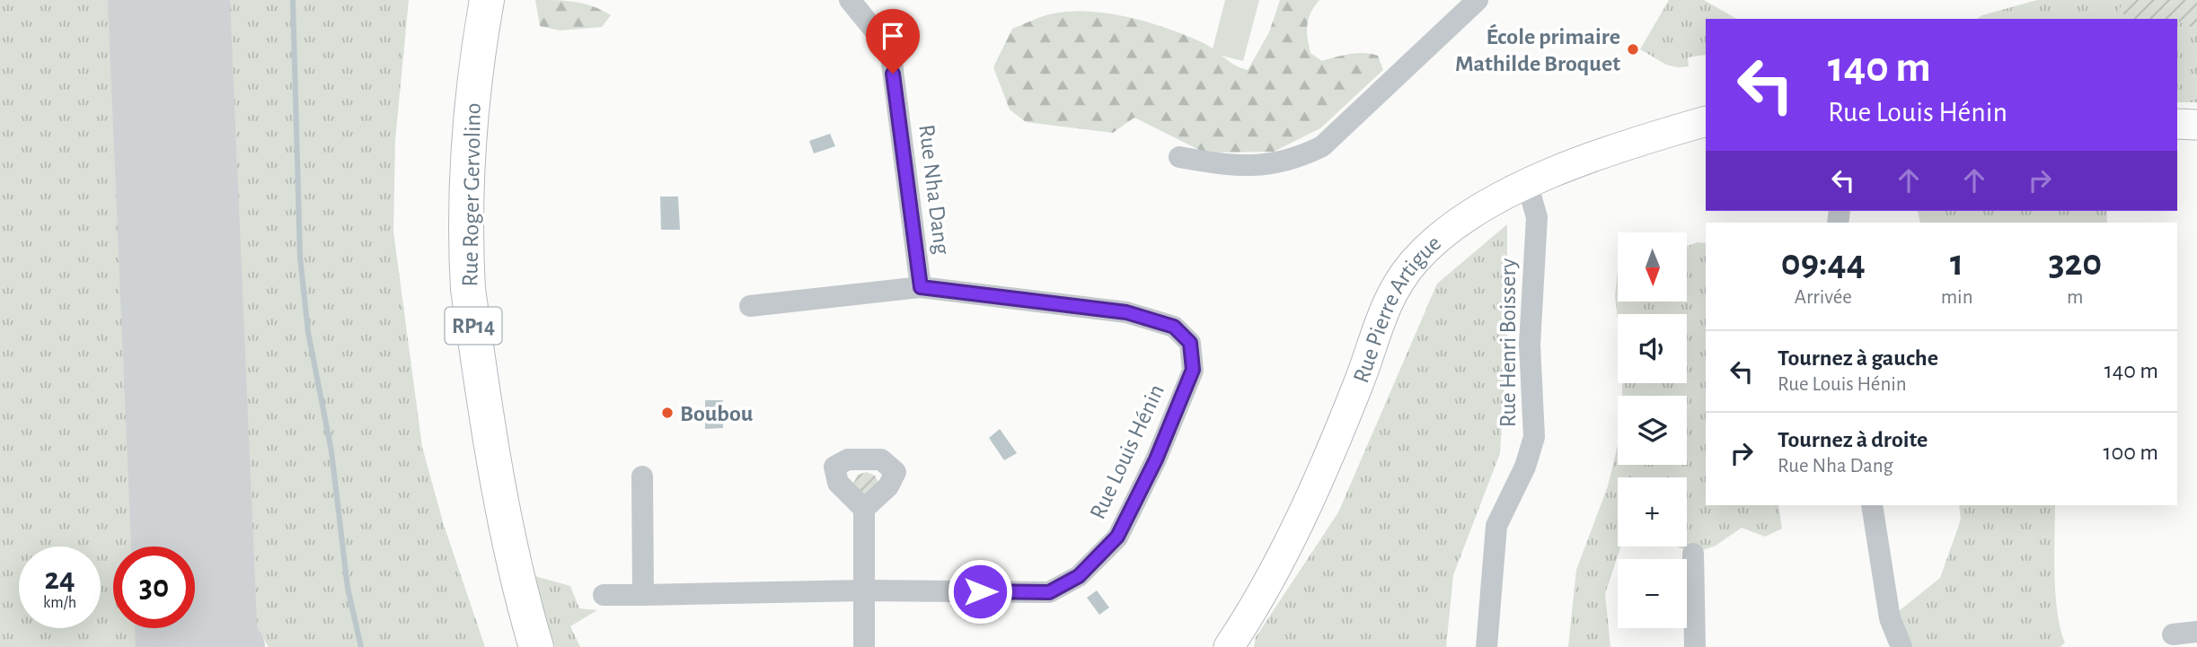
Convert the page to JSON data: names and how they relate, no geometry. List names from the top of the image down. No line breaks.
{"streets":{"main road":["Rue Roger Gervolino","Rue Pierre Artigue","RP14"],"street":["Rue Nha Dang","Rue Henri Boissery","Rue Louis Hénin"]},"crossings":[["Rue Nha Dang","Rue Louis Hénin"],["Rue Pierre Artigue","Rue Henri Boissery"]],"places":["École primaire Mathilde Broquet","Boubou"],"north":"bottom","page":{"turn":["140 m","Rue Louis Hénin"],"eta":["09:44","Arrivée","1","min","320","m"],"map_buttons":["+","−"],"list":[{"name":"Tournez à gauche","note":"Rue Louis Hénin","value":"140 m"},{"name":"Tournez à droite","note":"Rue Nha Dang","value":"100 m"}],"speed":"24 km/h","limit":"30"}}
